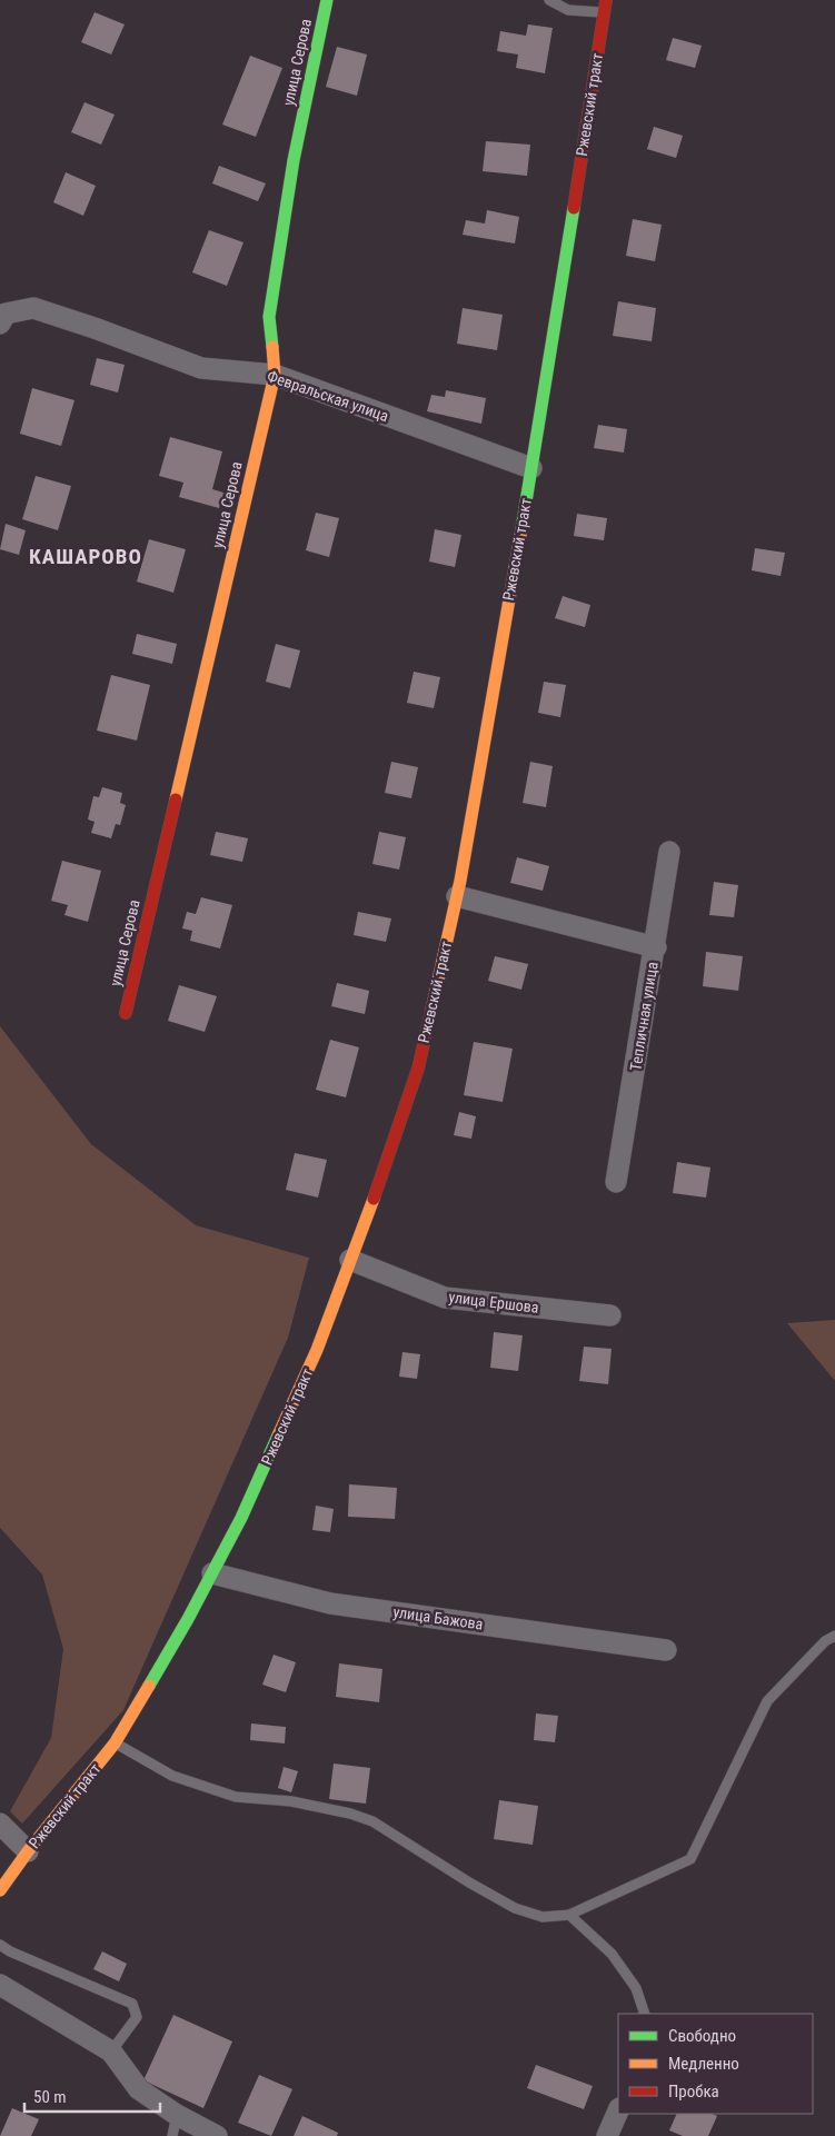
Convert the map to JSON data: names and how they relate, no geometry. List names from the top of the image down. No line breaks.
{"streets":{"main road":["улица Серова","Ржевский тракт"],"street":["Февральская улица","Тепличная улица","улица Ершова","улица Бажова"]},"crossings":[["улица Серова","Февральская улица"],["Ржевский тракт","Февральская улица"],["Ржевский тракт","улица Ершова"],["Ржевский тракт","улица Бажова"]],"districts":["КАШАРОВО"],"legend":["Свободно","Медленно","Пробка"],"scale_bar":"50 m"}
